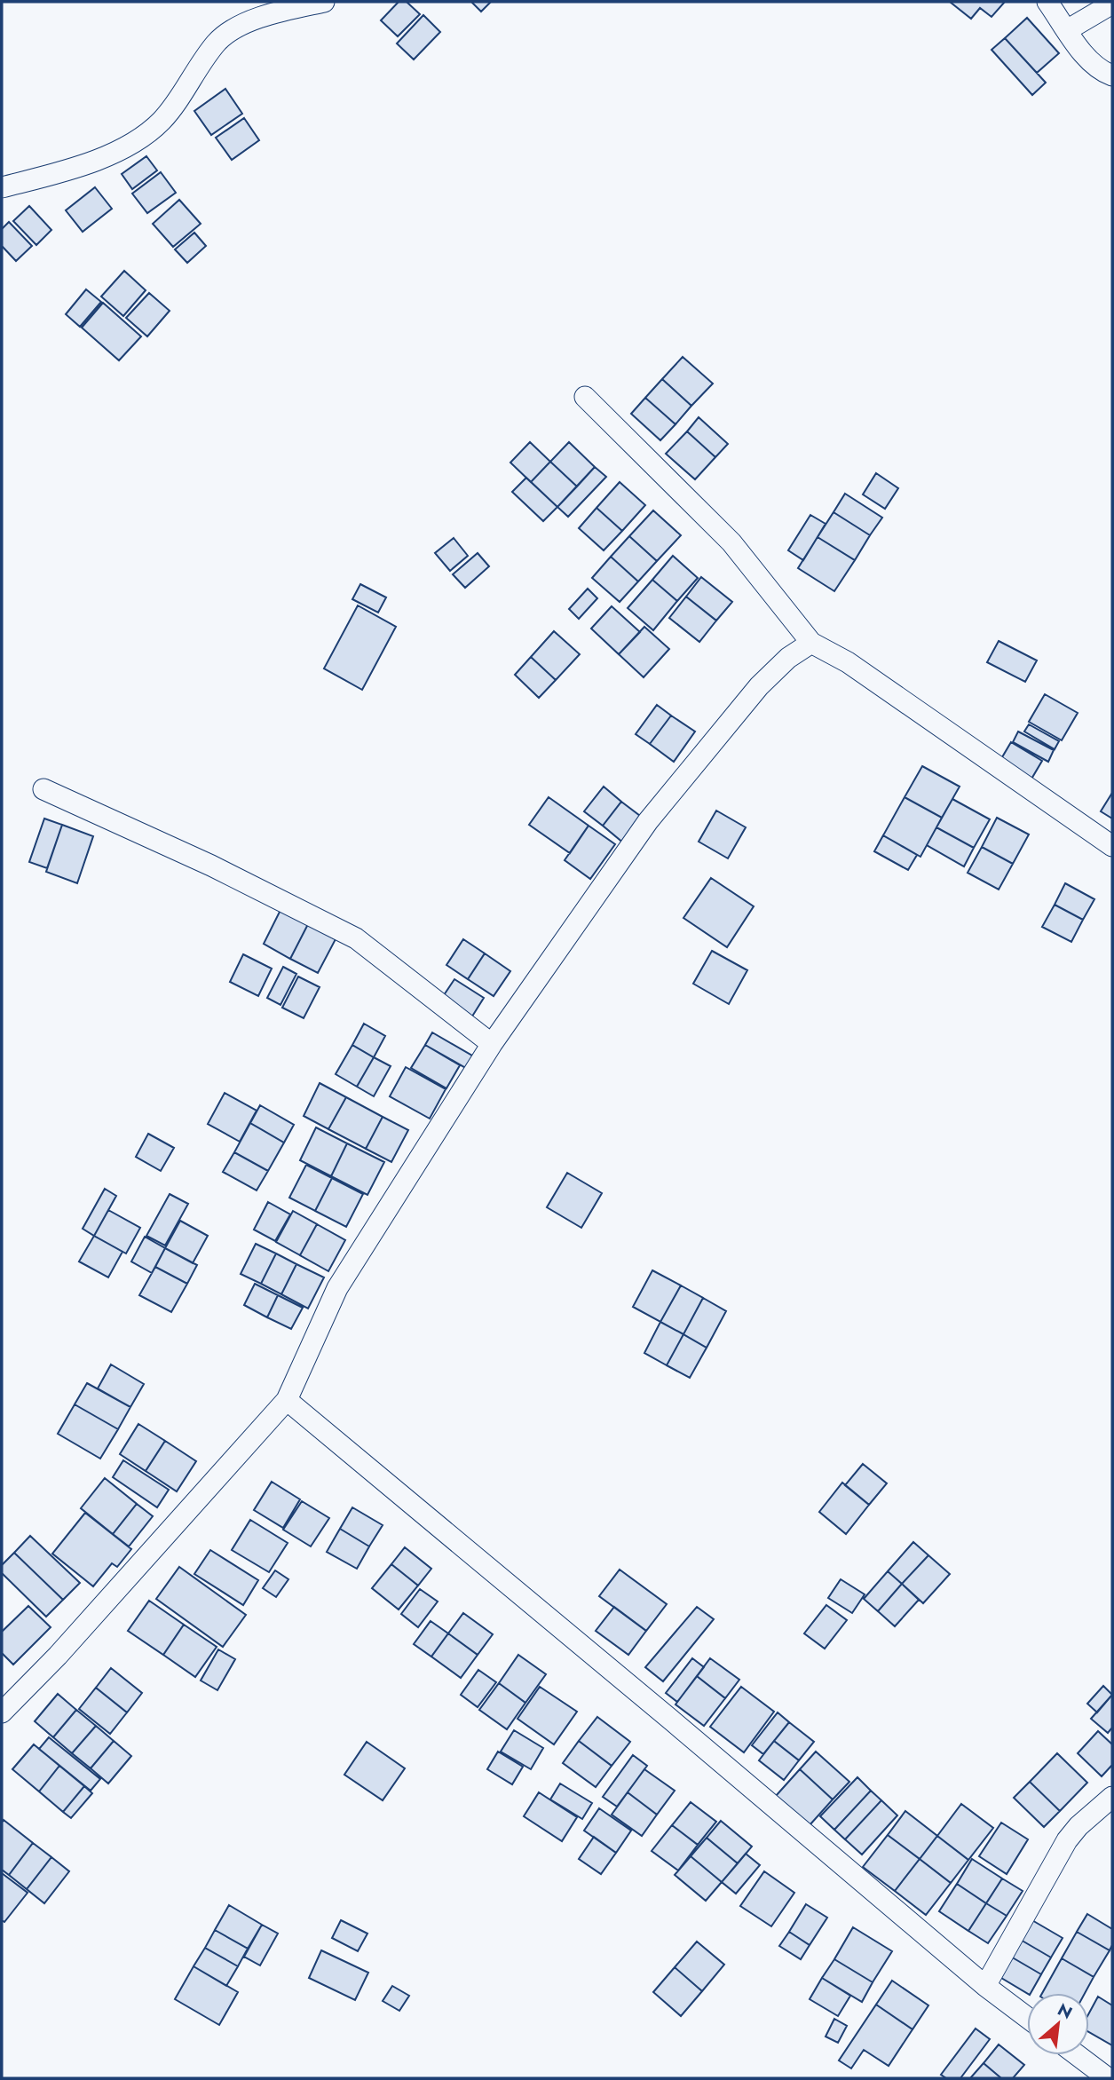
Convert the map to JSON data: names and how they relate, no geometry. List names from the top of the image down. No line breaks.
{"north":"top right"}
